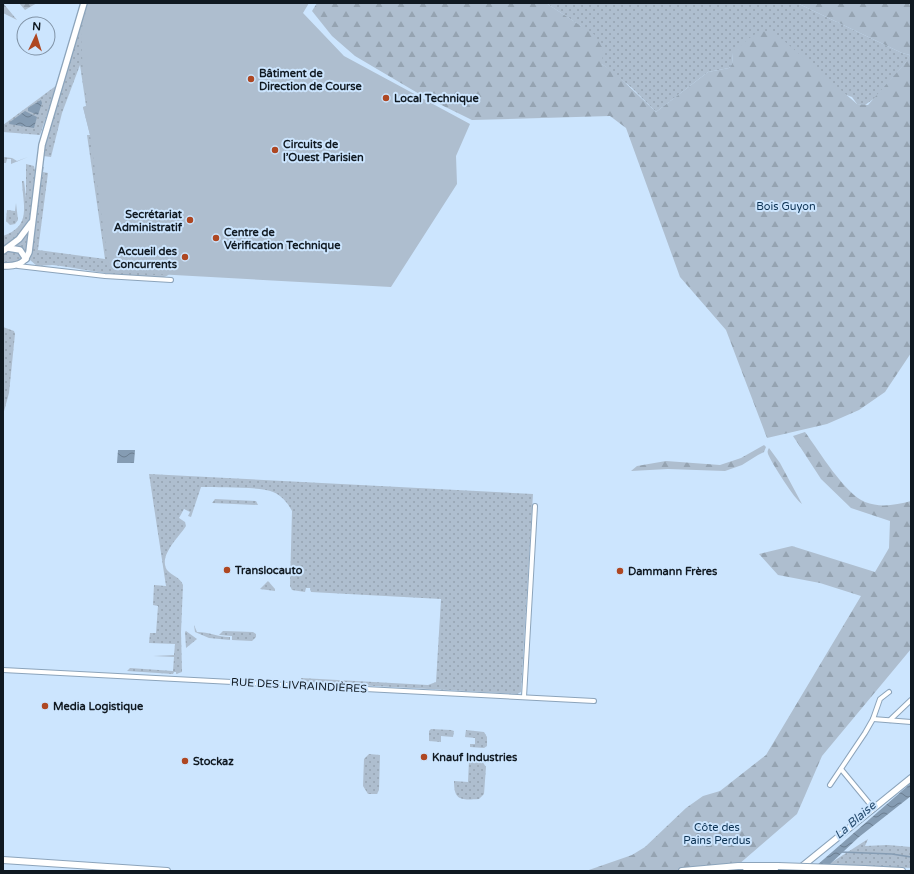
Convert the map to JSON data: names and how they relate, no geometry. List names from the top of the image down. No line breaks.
{"streets":{"street":["RUE DES LIVRAINDIÈRES"]},"water":["La Blaise"],"parks":["Bois Guyon","Côte des Pains Perdus"],"places":["Bâtiment de Direction de Course","Local Technique","Circuits de l’Ouest Parisien","Secrétariat Administratif","Centre de Vérification Technique","Accueil des Concurrents","Translocauto","Dammann Frères","Media Logistique","Knauf Industries","Stockaz"],"north":"top"}
